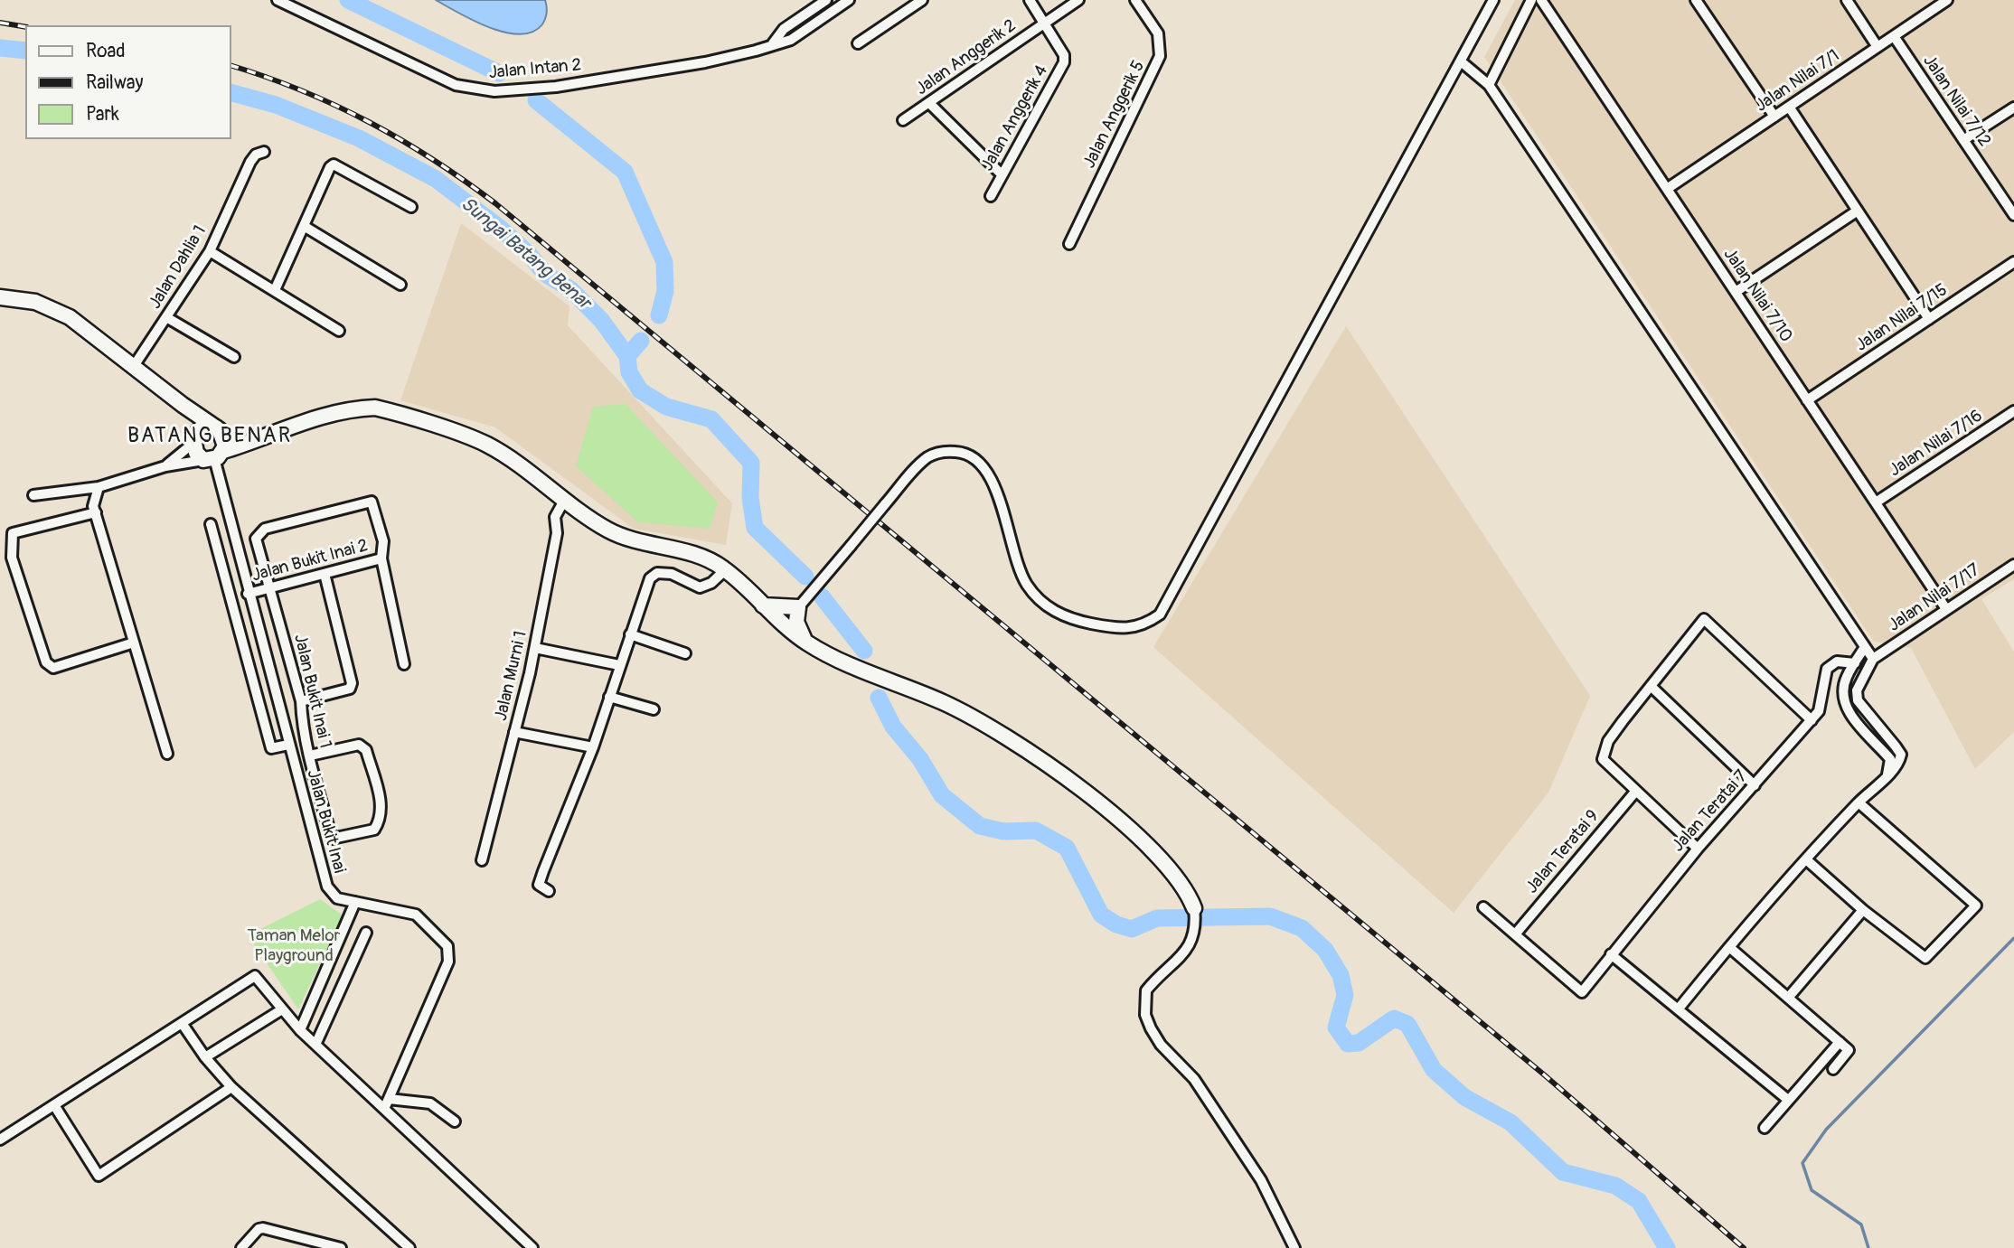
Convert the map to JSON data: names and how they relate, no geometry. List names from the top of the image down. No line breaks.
{"streets":{"street":["Jalan Anggerik 2","Jalan Intan 2","Jalan Nilai 7/1","Jalan Nilai 7/12","Jalan Anggerik 5","Jalan Anggerik 4","Jalan Dahlia 1","Jalan Nilai 7/10","Jalan Nilai 7/15","Jalan Nilai 7/16","Jalan Bukit Inai 2","Jalan Nilai 7/17","Jalan Murni 1","Jalan Bukit Inai 1","Jalan Teratai 7","Jalan Bukit Inai","Jalan Teratai 9"]},"crossings":[["Jalan Anggerik 2","Jalan Anggerik 4"],["Jalan Nilai 7/1","Jalan Nilai 7/12"],["Jalan Nilai 7/1","Jalan Nilai 7/10"],["Jalan Nilai 7/10","Jalan Nilai 7/15"],["Jalan Nilai 7/10","Jalan Nilai 7/16"],["Jalan Nilai 7/10","Jalan Nilai 7/17"],["Jalan Bukit Inai 2","Jalan Bukit Inai 1"],["Jalan Bukit Inai 2","Jalan Bukit Inai"],["Jalan Teratai 7","Jalan Teratai 9"]],"districts":["BATANG BENAR"],"water":["Sungai Batang Benar"],"parks":["Taman Melor Playground"],"legend":["Road","Railway","Park"]}
